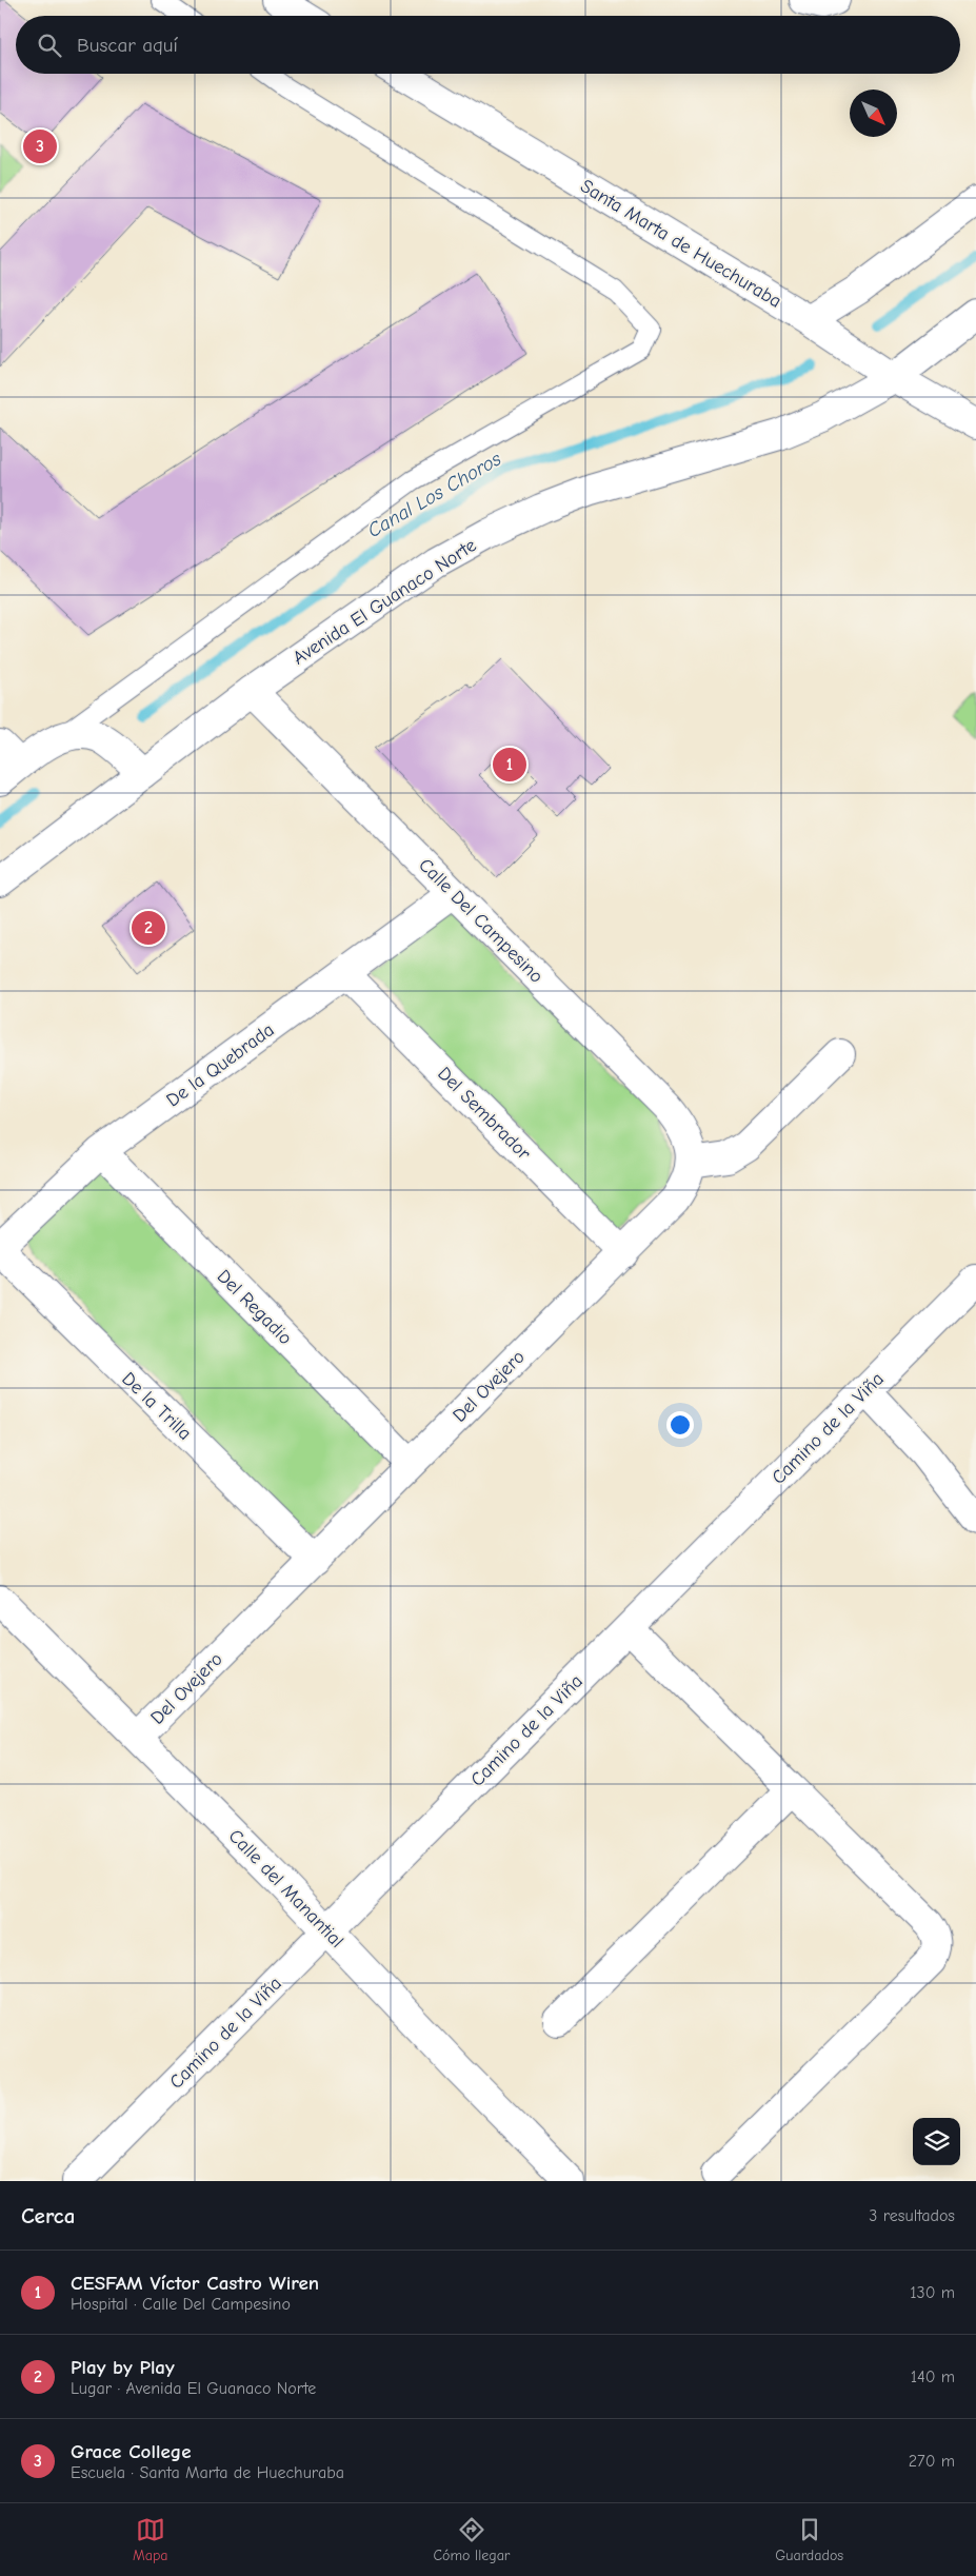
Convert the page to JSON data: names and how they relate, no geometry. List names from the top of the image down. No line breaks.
{"streets":{"street":["Santa Marta de Huechuraba","Avenida El Guanaco Norte","Calle Del Campesino","De la Quebrada","Del Sembrador","Del Regadio","Del Ovejero","De la Trilla","Camino de la Viña","Calle del Manantial"]},"crossings":[["Santa Marta de Huechuraba","Avenida El Guanaco Norte"],["Avenida El Guanaco Norte","Calle Del Campesino"],["Calle Del Campesino","De la Quebrada"],["Calle Del Campesino","Del Ovejero"],["De la Quebrada","Del Sembrador"],["De la Quebrada","Del Regadio"],["De la Quebrada","De la Trilla"],["Del Sembrador","Del Ovejero"],["Del Regadio","Del Ovejero"],["Del Ovejero","De la Trilla"],["Del Ovejero","Calle del Manantial"],["Camino de la Viña","Calle del Manantial"]],"water":["Canal Los Choros"],"north":"bottom right","page":{"search":"Buscar aquí","pins":["3","1","2"],"heading":["Cerca","3 resultados"],"list":[{"mark":"1","name":"CESFAM Víctor Castro Wiren","note":"Hospital · Calle Del Campesino","value":"130 m"},{"mark":"2","name":"Play by Play","note":"Lugar · Avenida El Guanaco Norte","value":"140 m"},{"mark":"3","name":"Grace College","note":"Escuela · Santa Marta de Huechuraba","value":"270 m"}],"nav":["Mapa","Cómo llegar","Guardados"]}}
